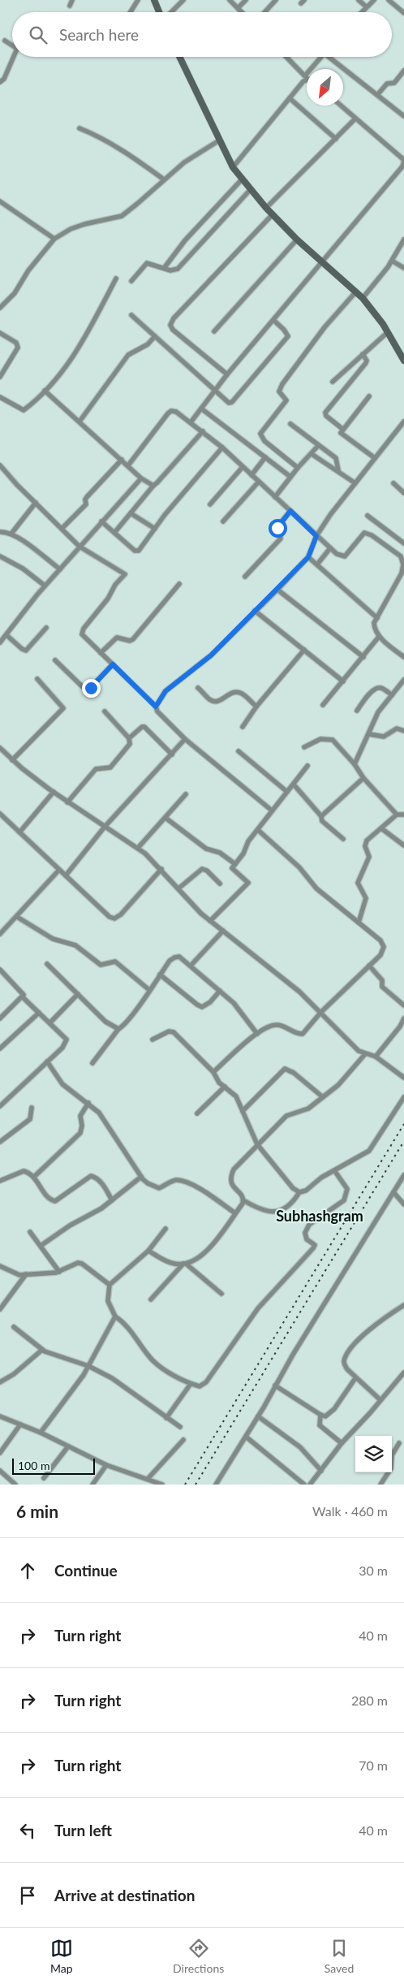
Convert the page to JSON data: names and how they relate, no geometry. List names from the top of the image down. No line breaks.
{"districts":["Subhashgram"],"scale_bar":"100 m","north":"bottom left","page":{"search":"Search here","scale":"100 m","heading":["6 min","Walk · 460 m"],"list":[["Continue","30 m"],["Turn right","40 m"],["Turn right","280 m"],["Turn right","70 m"],["Turn left","40 m"],"Arrive at destination"],"nav":["Map","Directions","Saved"]}}
